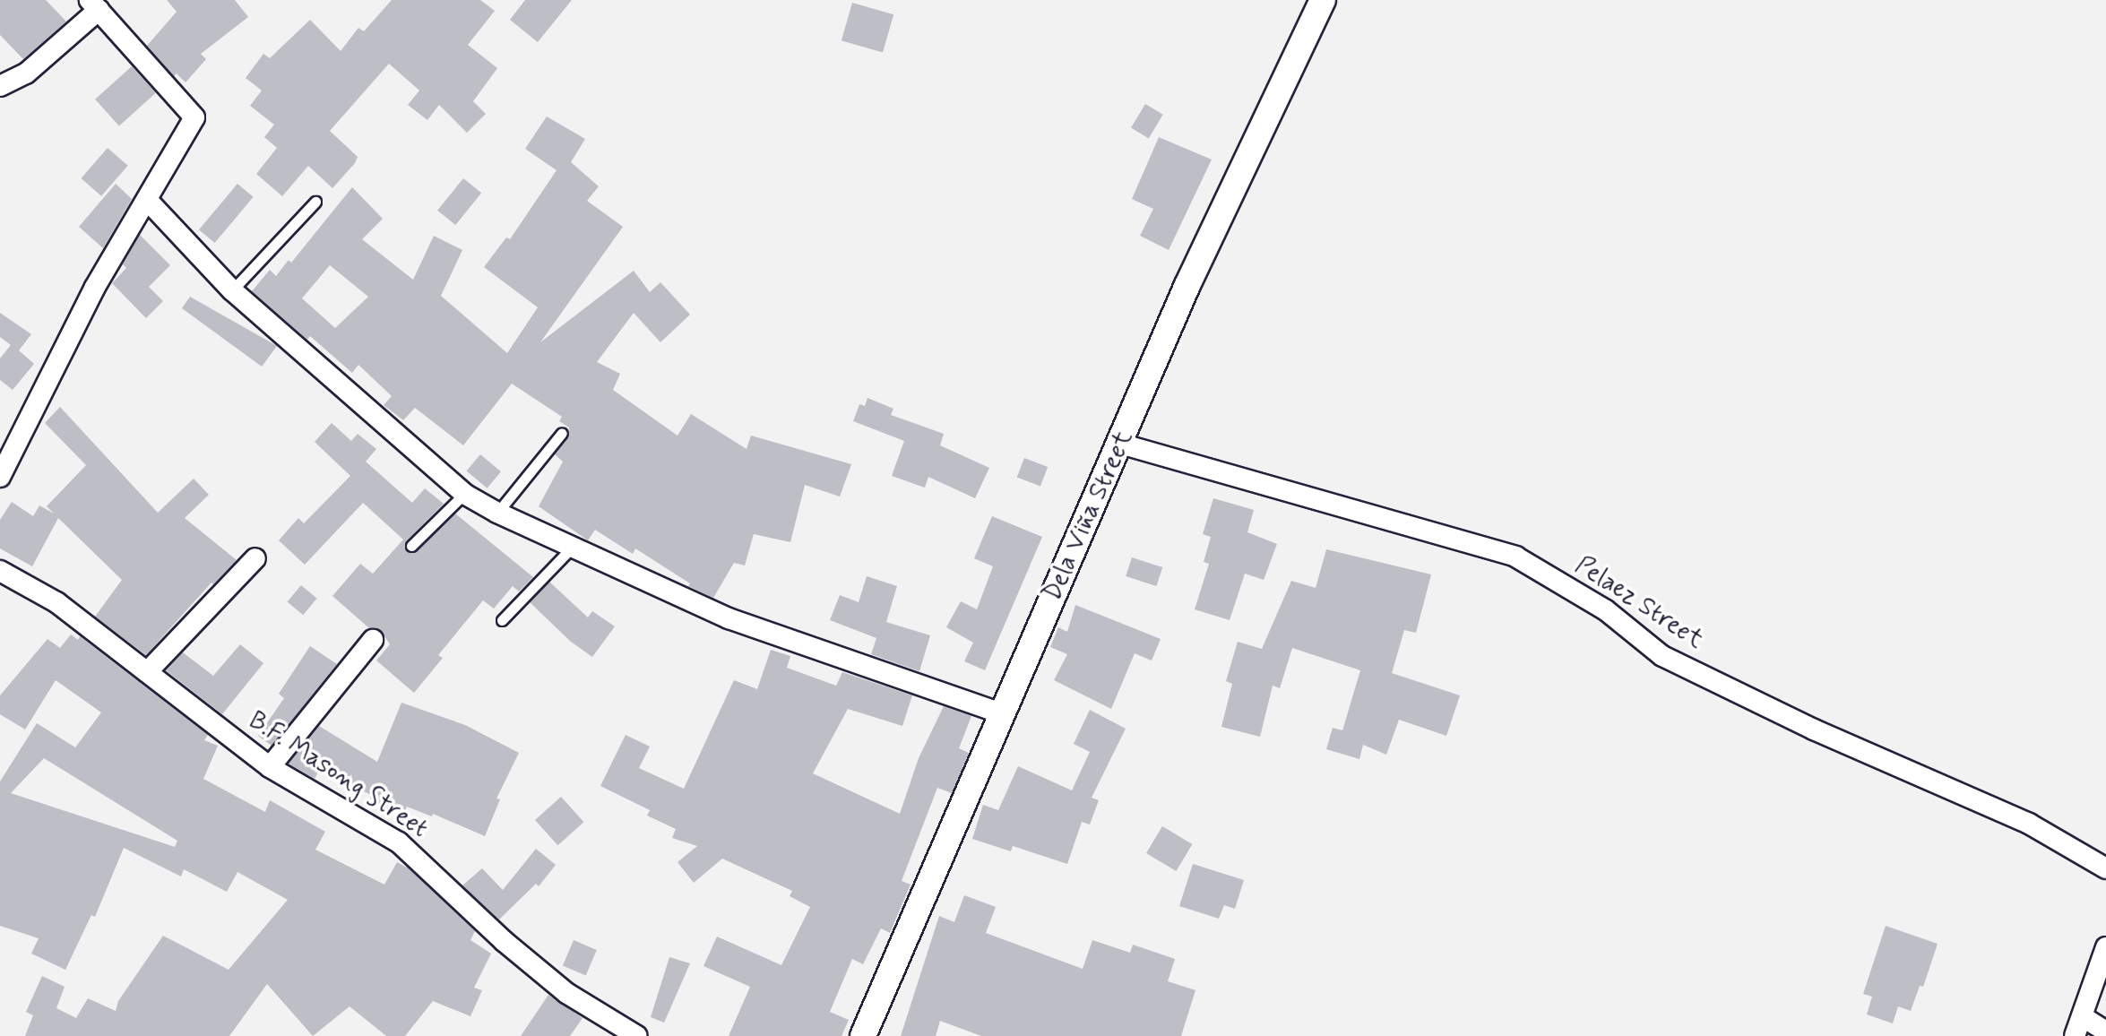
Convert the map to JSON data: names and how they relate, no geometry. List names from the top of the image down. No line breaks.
{"streets":{"street":["Dela Viña Street","Pelaez Street","B.F. Masong Street"]},"crossings":[["Dela Viña Street","Pelaez Street"]]}
